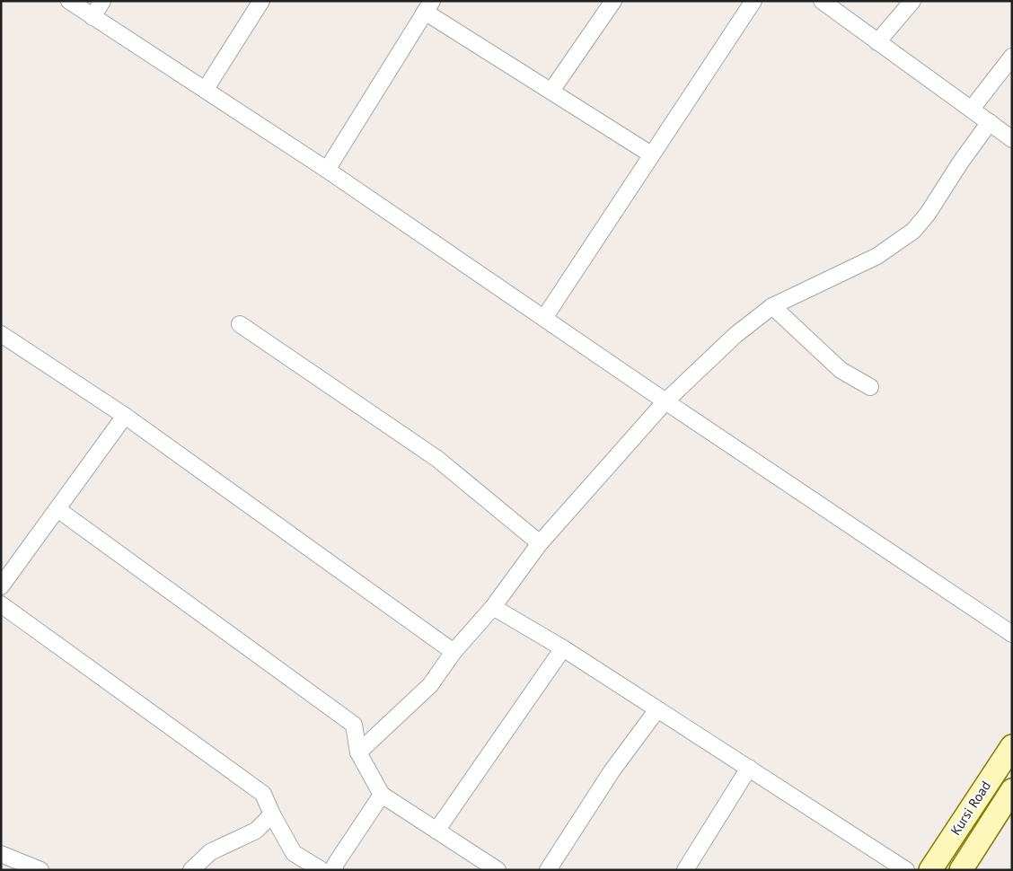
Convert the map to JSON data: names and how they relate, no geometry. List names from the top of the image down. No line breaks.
{"streets":{"main road":["Kursi Road"]}}
